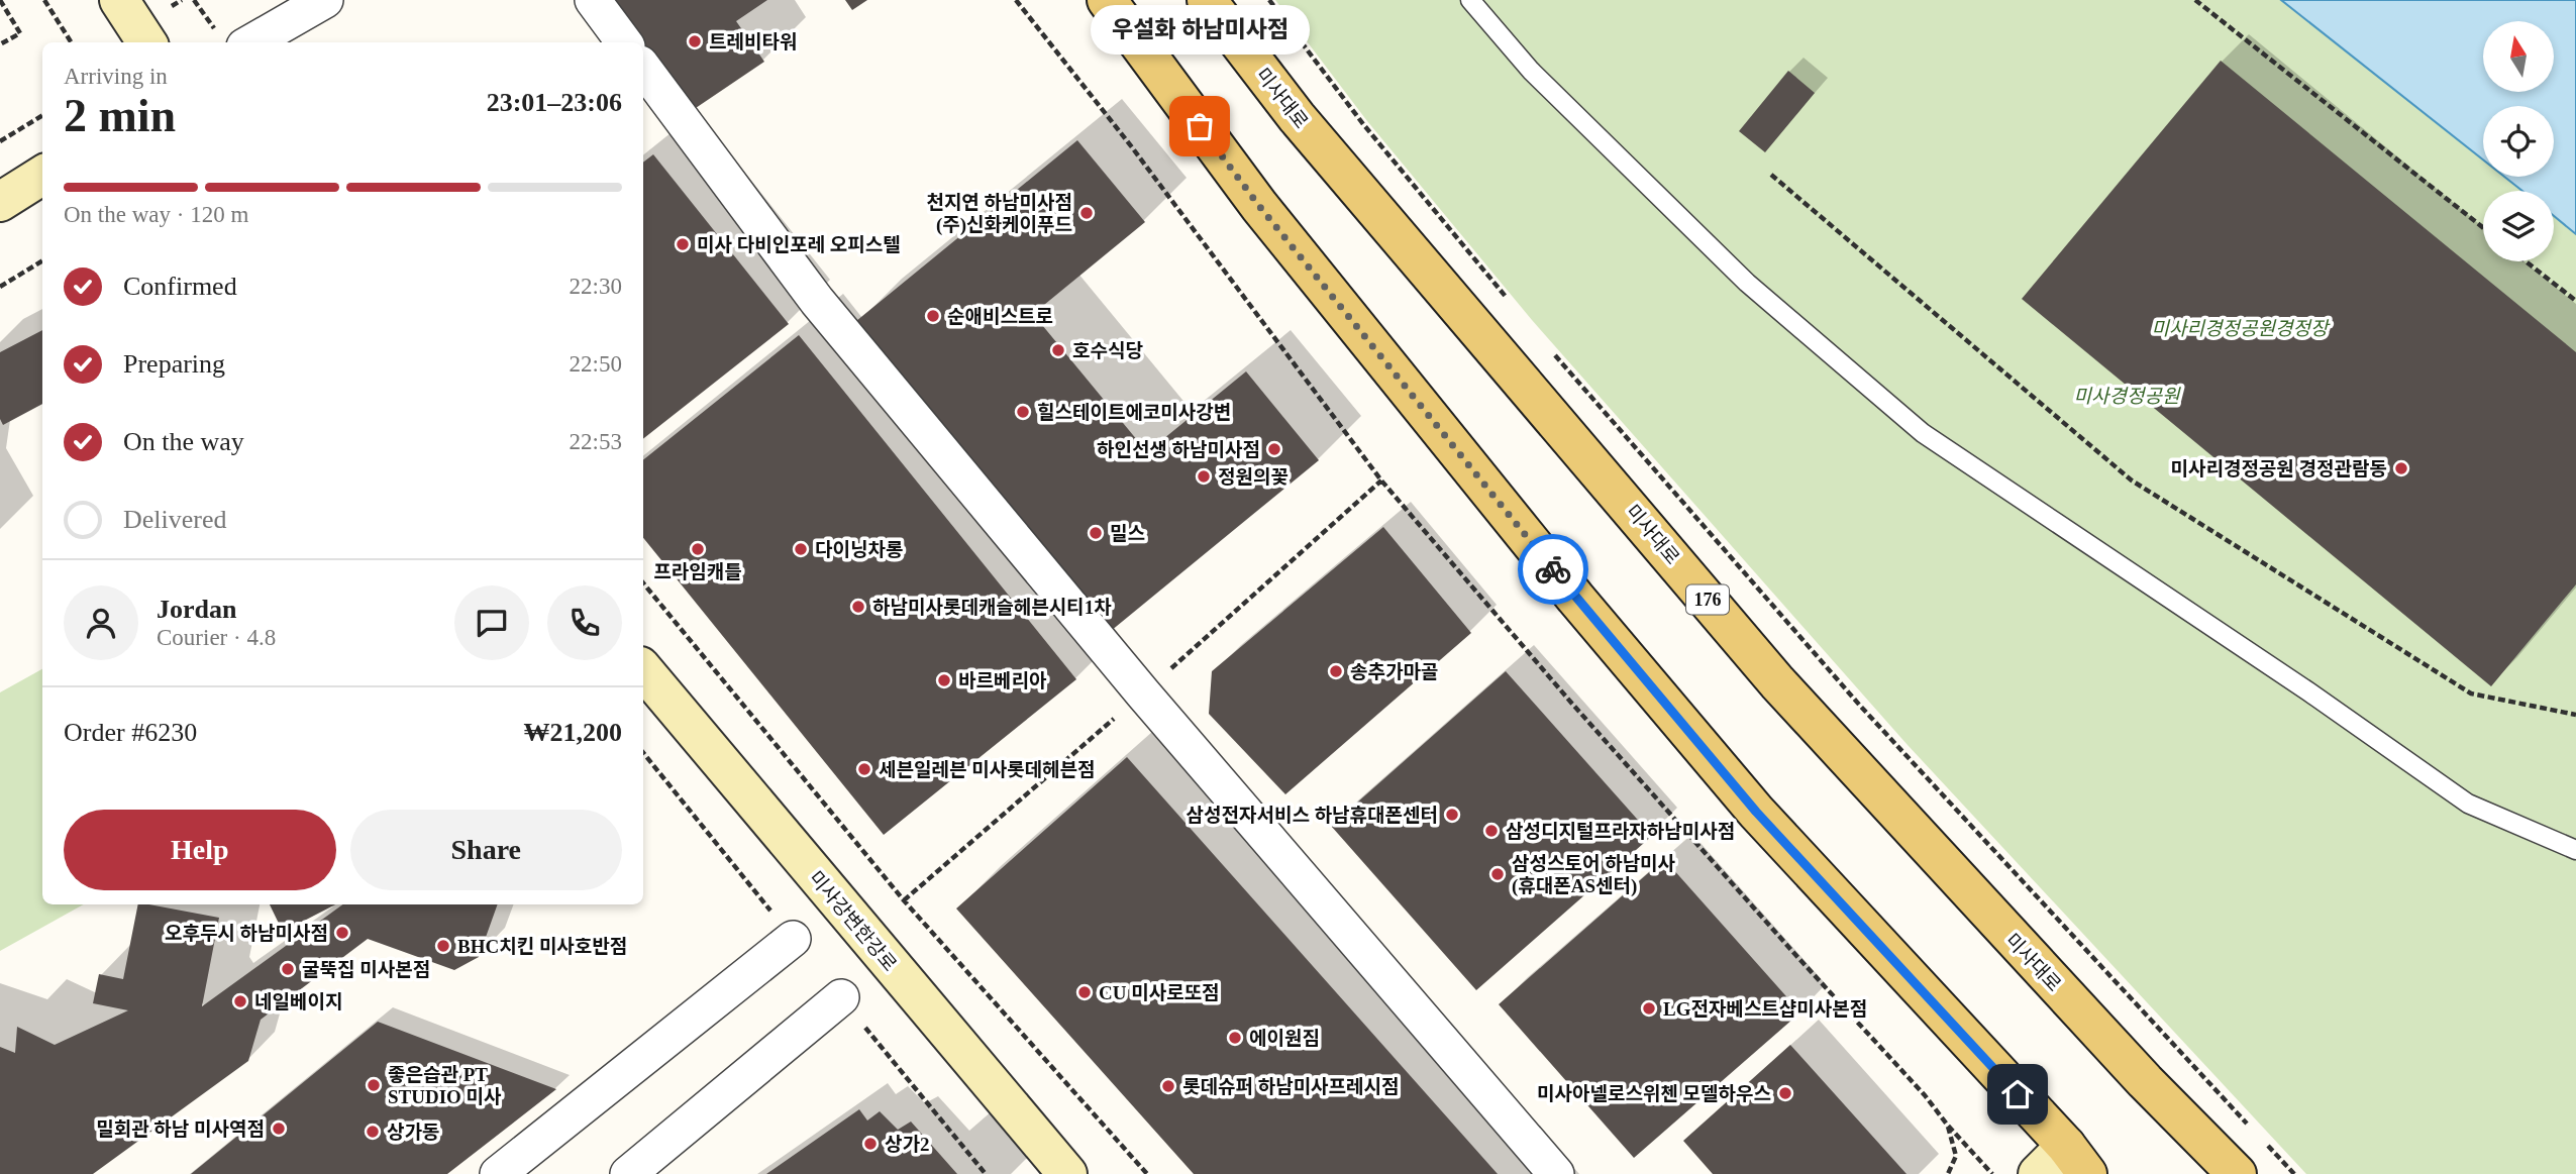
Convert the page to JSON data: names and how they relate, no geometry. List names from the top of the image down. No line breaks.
{"streets":{"main road":["미사대로","176"],"street":["미사강변한강로"]},"parks":["미사리경정공원경정장","미사경정공원"],"places":["트레비타워","우설화 하남미사점","천지연 하남미사점 (주)신화케이푸드","미사 다비인포레 오피스텔","순애비스트로","호수식당","힐스테이트에코미사강변","하인선생 하남미사점","미사리경정공원 경정관람동","정원의꽃","밀스","프라임캐틀","다이닝차롱","하남미사롯데캐슬헤븐시티1차","송추가마골","바르베리아","세븐일레븐 미사롯데헤븐점","삼성전자서비스 하남휴대폰센터","삼성디지털프라자하남미사점","삼성스토어 하남미사 (휴대폰AS센터)","오후두시 하남미사점","BHC치킨 미사호반점","굴뚝집 미사본점","CU 미사로또점","네일베이지","LG전자베스트샵미사본점","에이원짐","좋은습관 PT STUDIO 미사","롯데슈퍼 하남미사프레시점","미사아넬로스위첸 모델하우스","밀회관 하남 미사역점","상가동","상가2"],"north":"top","page":{"bubble":"우설화 하남미사점","heading":["2 min","Arriving in","23:01–23:06"],"panel":["Jordan","Courier · 4.8","Order #6230","₩21,200"],"bar":"On the way · 120 m","list":[["Confirmed","22:30"],["Preparing","22:50"],["On the way","22:53"],"Delivered"],"buttons":["Help","Share"]}}
